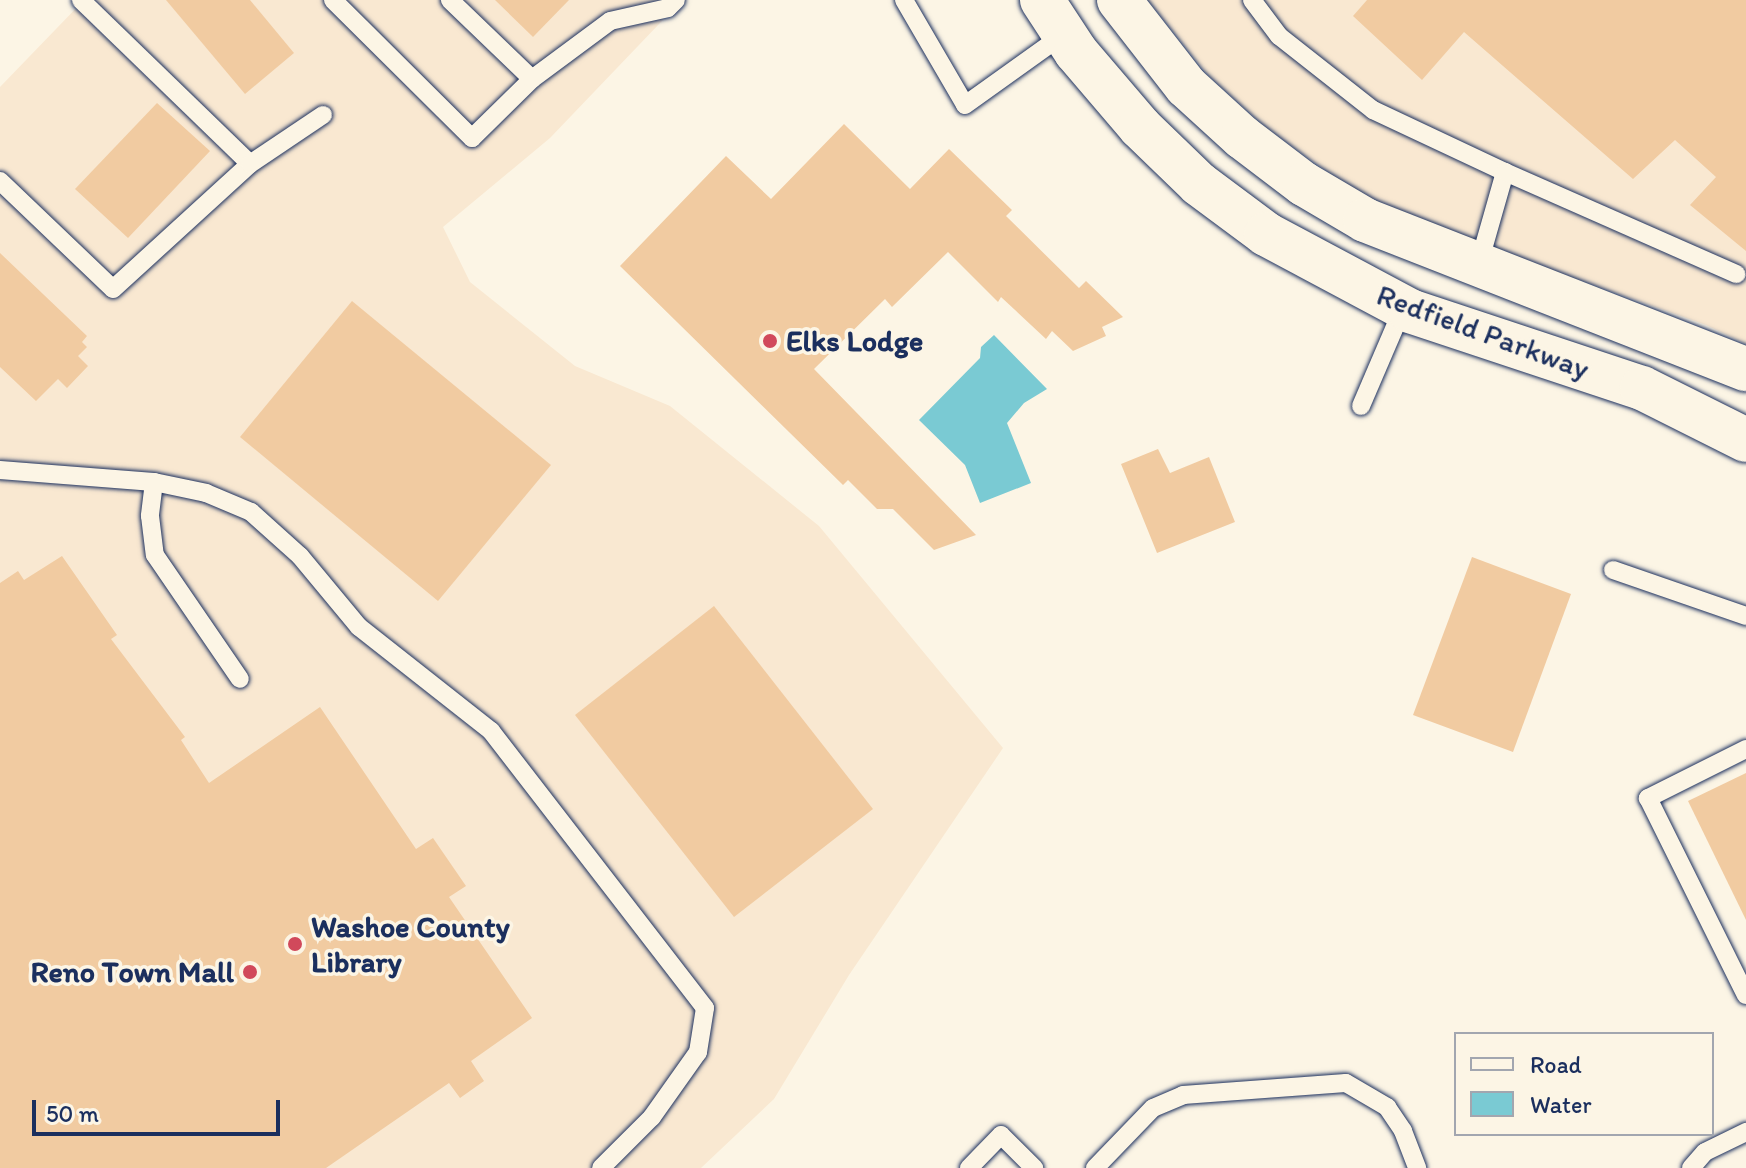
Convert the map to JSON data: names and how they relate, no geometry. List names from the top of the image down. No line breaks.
{"streets":{"street":["Redfield Parkway"]},"places":["Elks Lodge","Washoe County Library","Reno Town Mall"],"legend":["Road","Water"],"scale_bar":"50 m"}
